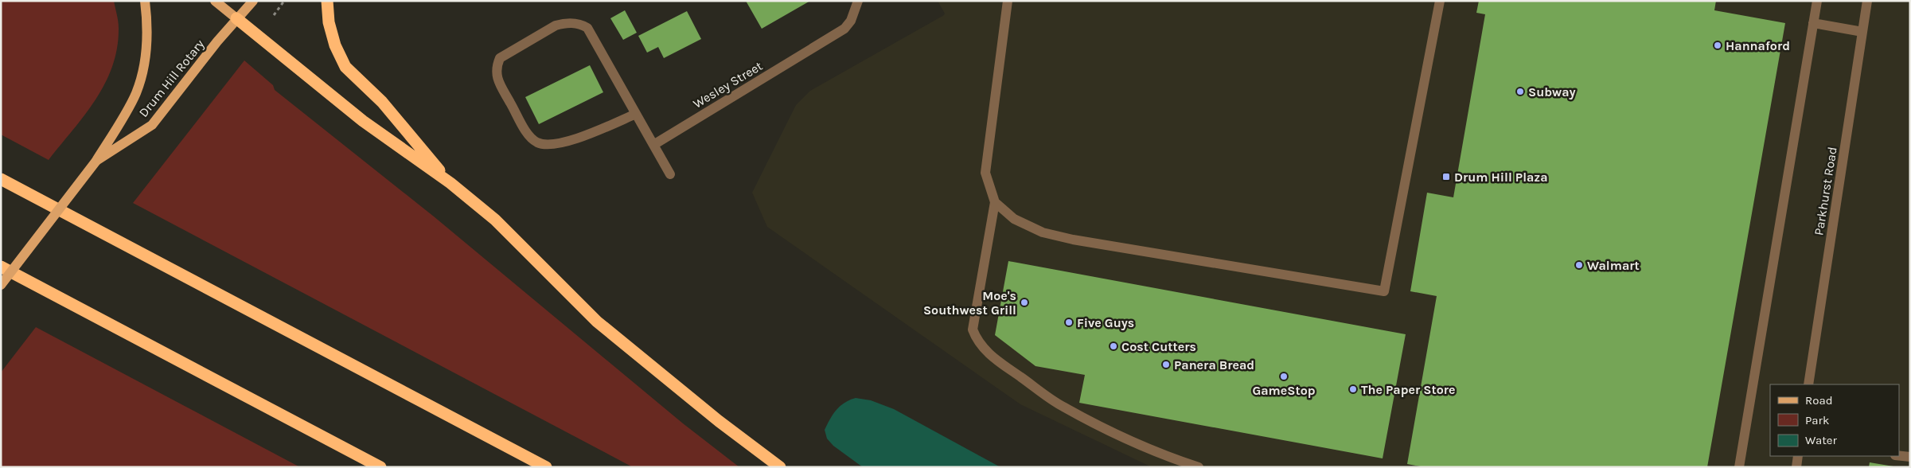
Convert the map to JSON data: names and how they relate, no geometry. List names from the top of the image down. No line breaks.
{"streets":{"main road":["Drum Hill Rotary"],"street":["Wesley Street","Parkhurst Road"]},"places":{"other":["Hannaford","Subway","Walmart","Moe's Southwest Grill","Five Guys","Cost Cutters","Panera Bread","GameStop","The Paper Store"],"transit":["Drum Hill Plaza"]},"legend":["Road","Park","Water"]}
